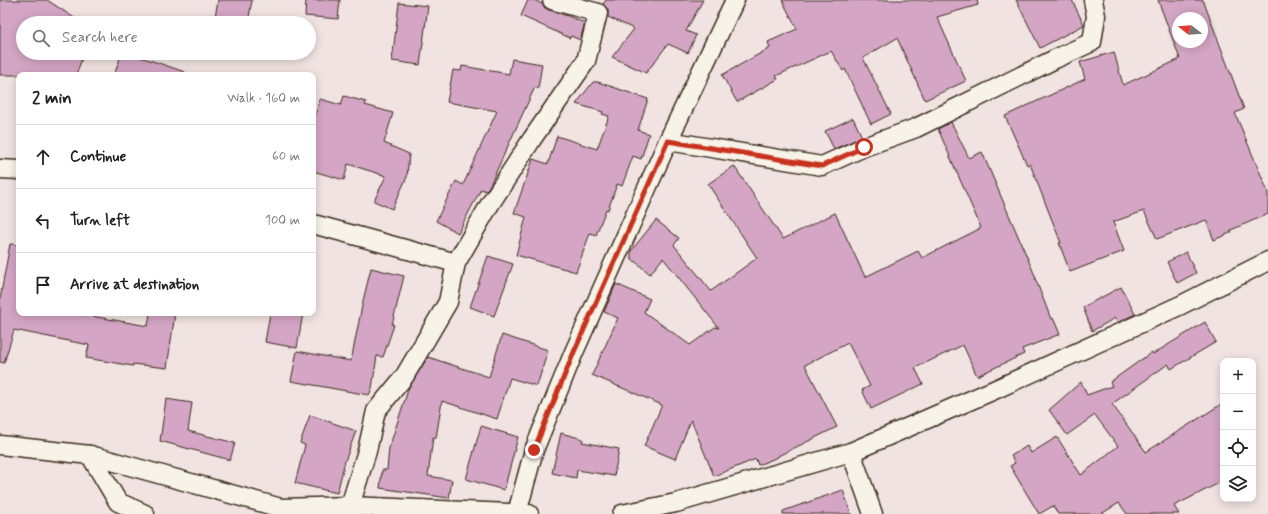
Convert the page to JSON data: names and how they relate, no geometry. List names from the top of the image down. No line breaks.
{"north":"left","page":{"search":"Search here","heading":["2 min","Walk · 160 m"],"list":[["Continue","60 m"],["Turn left","100 m"],"Arrive at destination"],"map_buttons":["+","−"]}}
